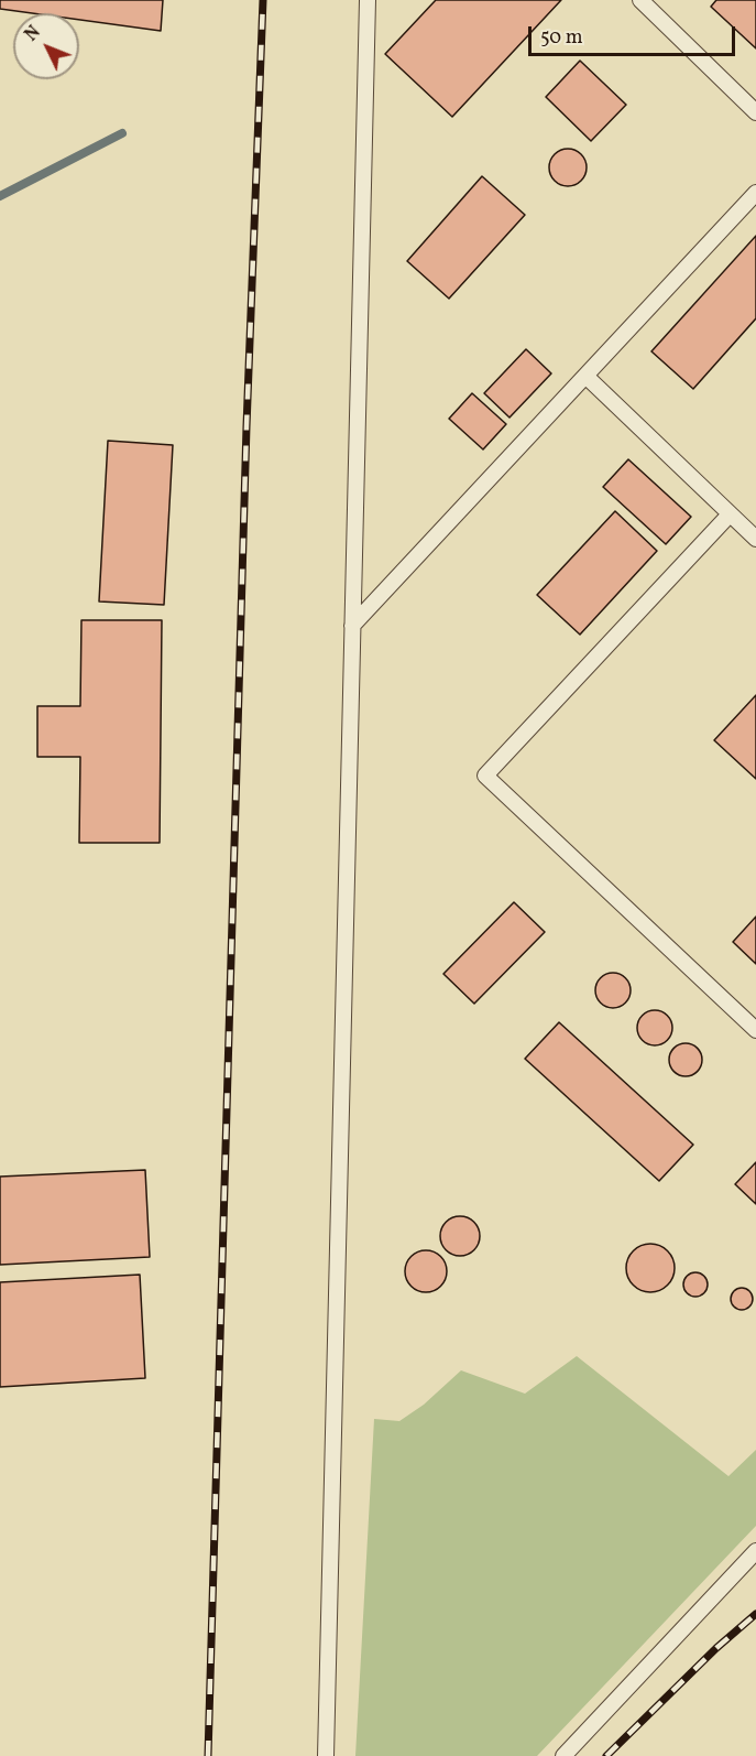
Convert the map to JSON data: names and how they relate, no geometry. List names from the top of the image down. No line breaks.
{"scale_bar":"50 m","north":"top left"}
